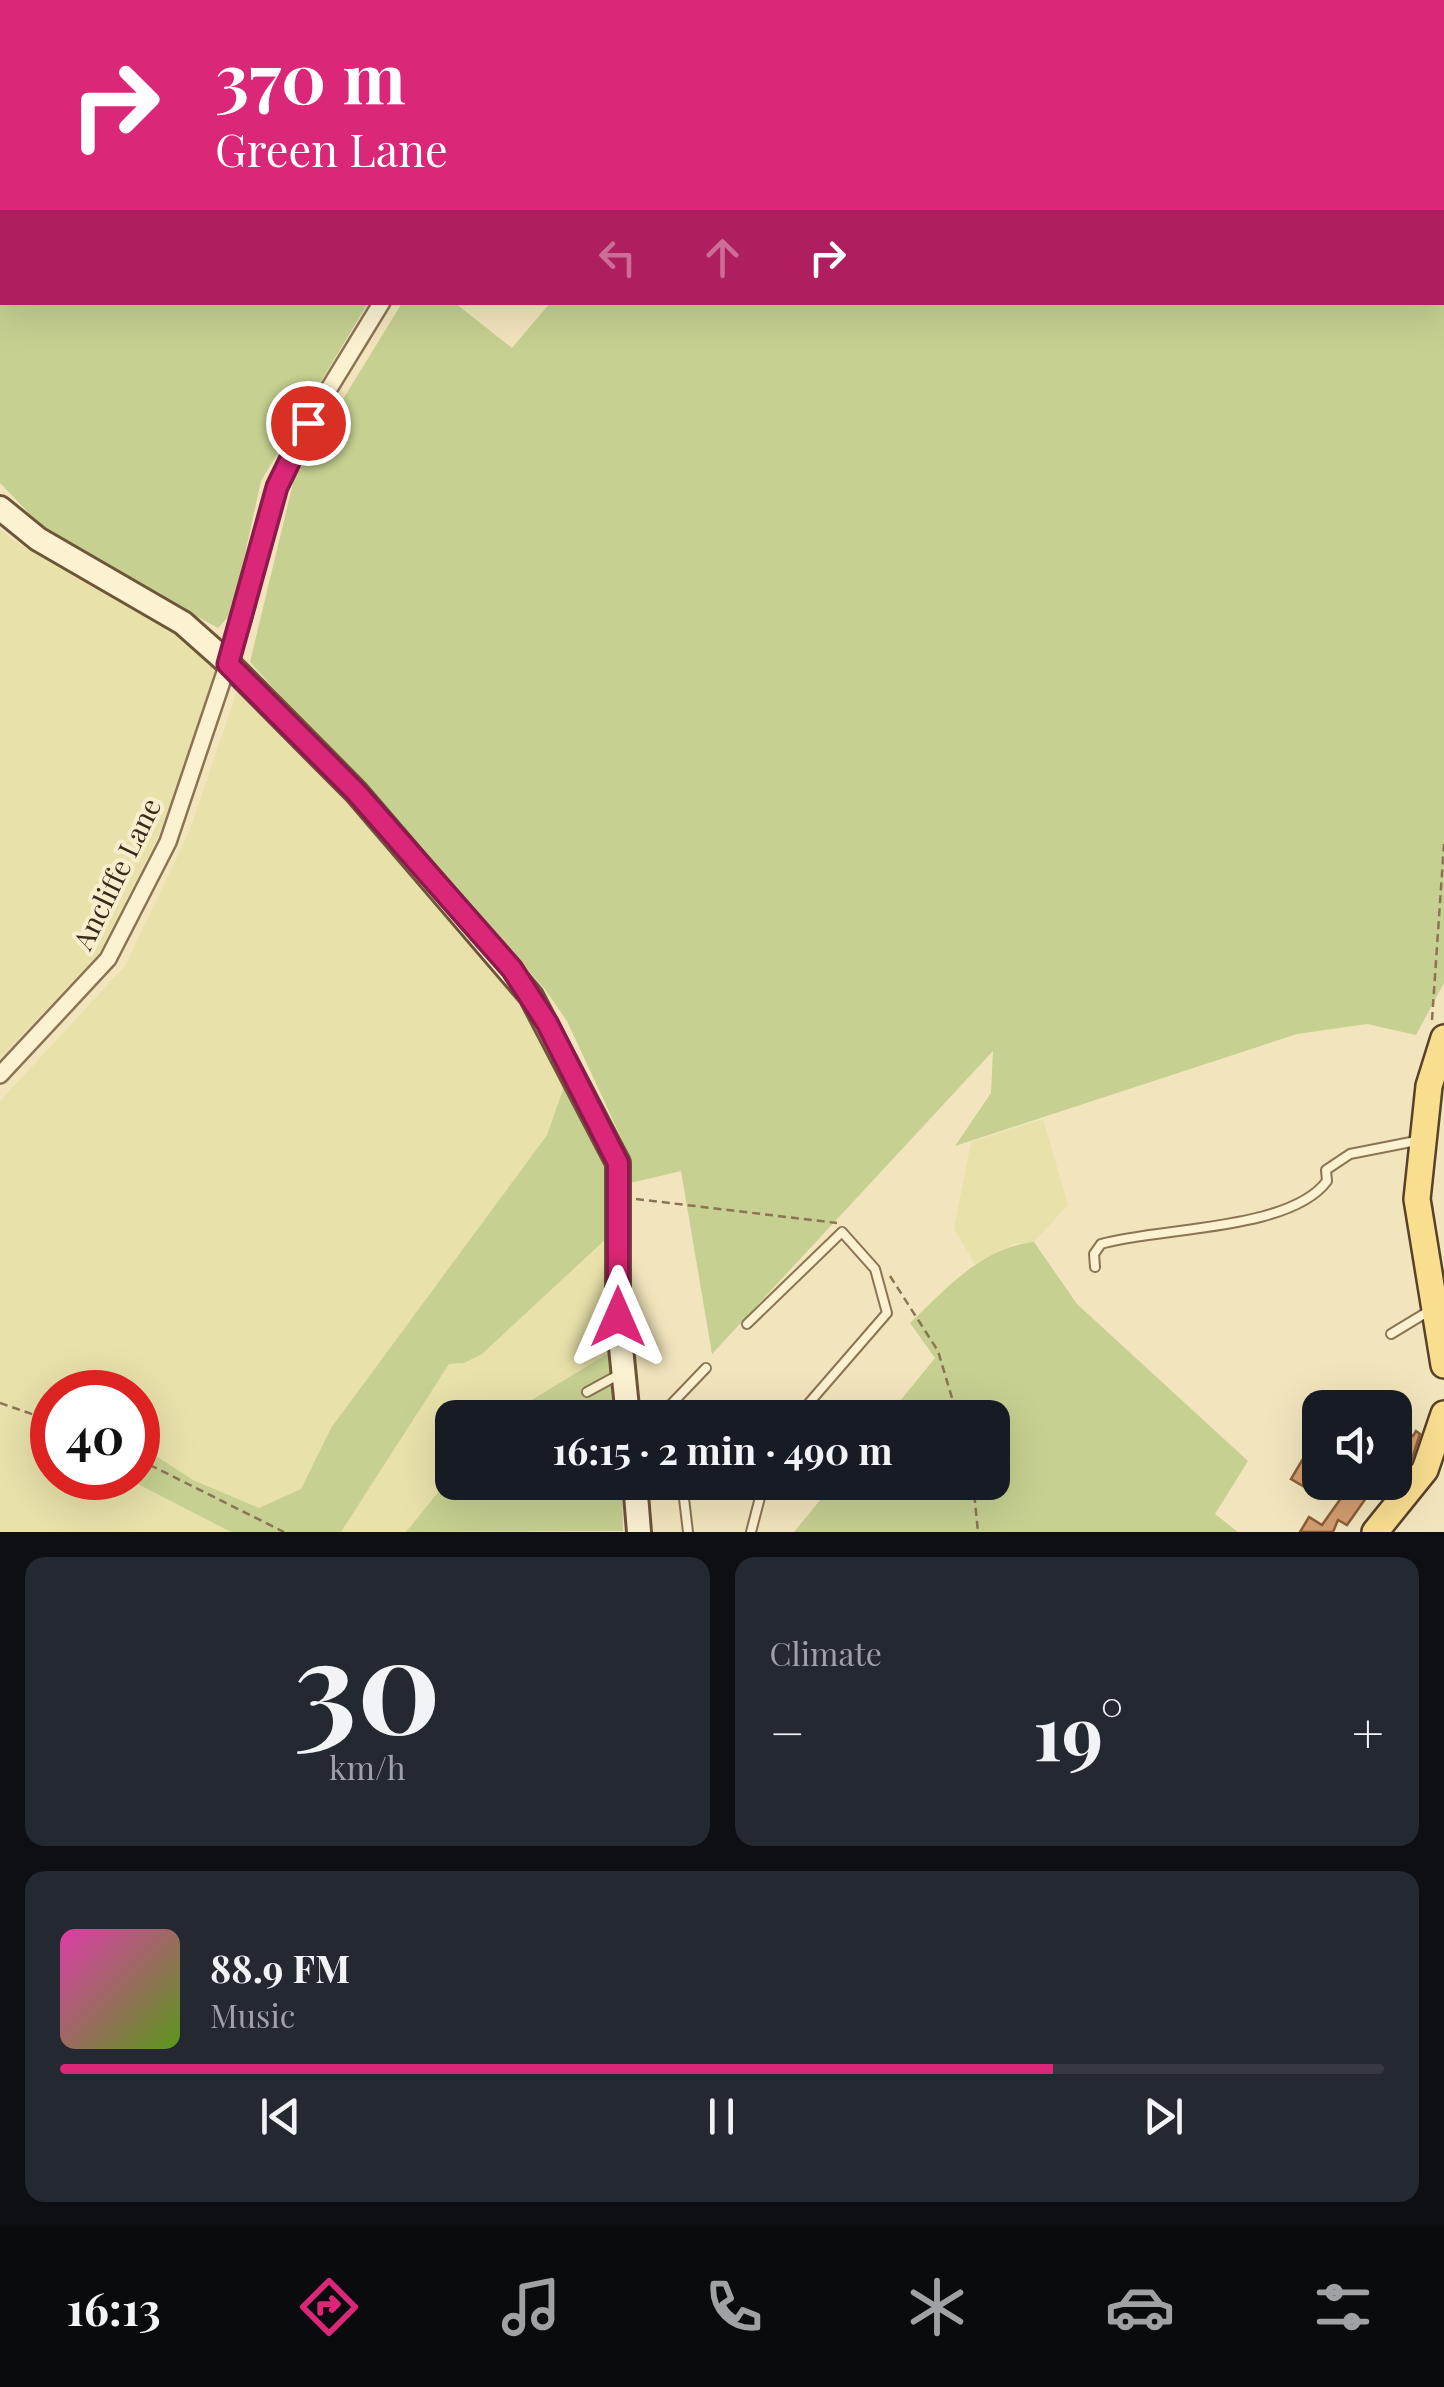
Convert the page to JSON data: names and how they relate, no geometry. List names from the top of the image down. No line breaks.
{"streets":{"street":["Ancliffe Lane"]},"page":{"turn":["370 m","Green Lane"],"limit":"40","trip":"16:15 · 2 min · 490 m","tile":[["30","km/h"],"Climate"],"heat":["−","19°","+"],"song":["88.9 FM","Music"],"tabs":"16:13"}}
